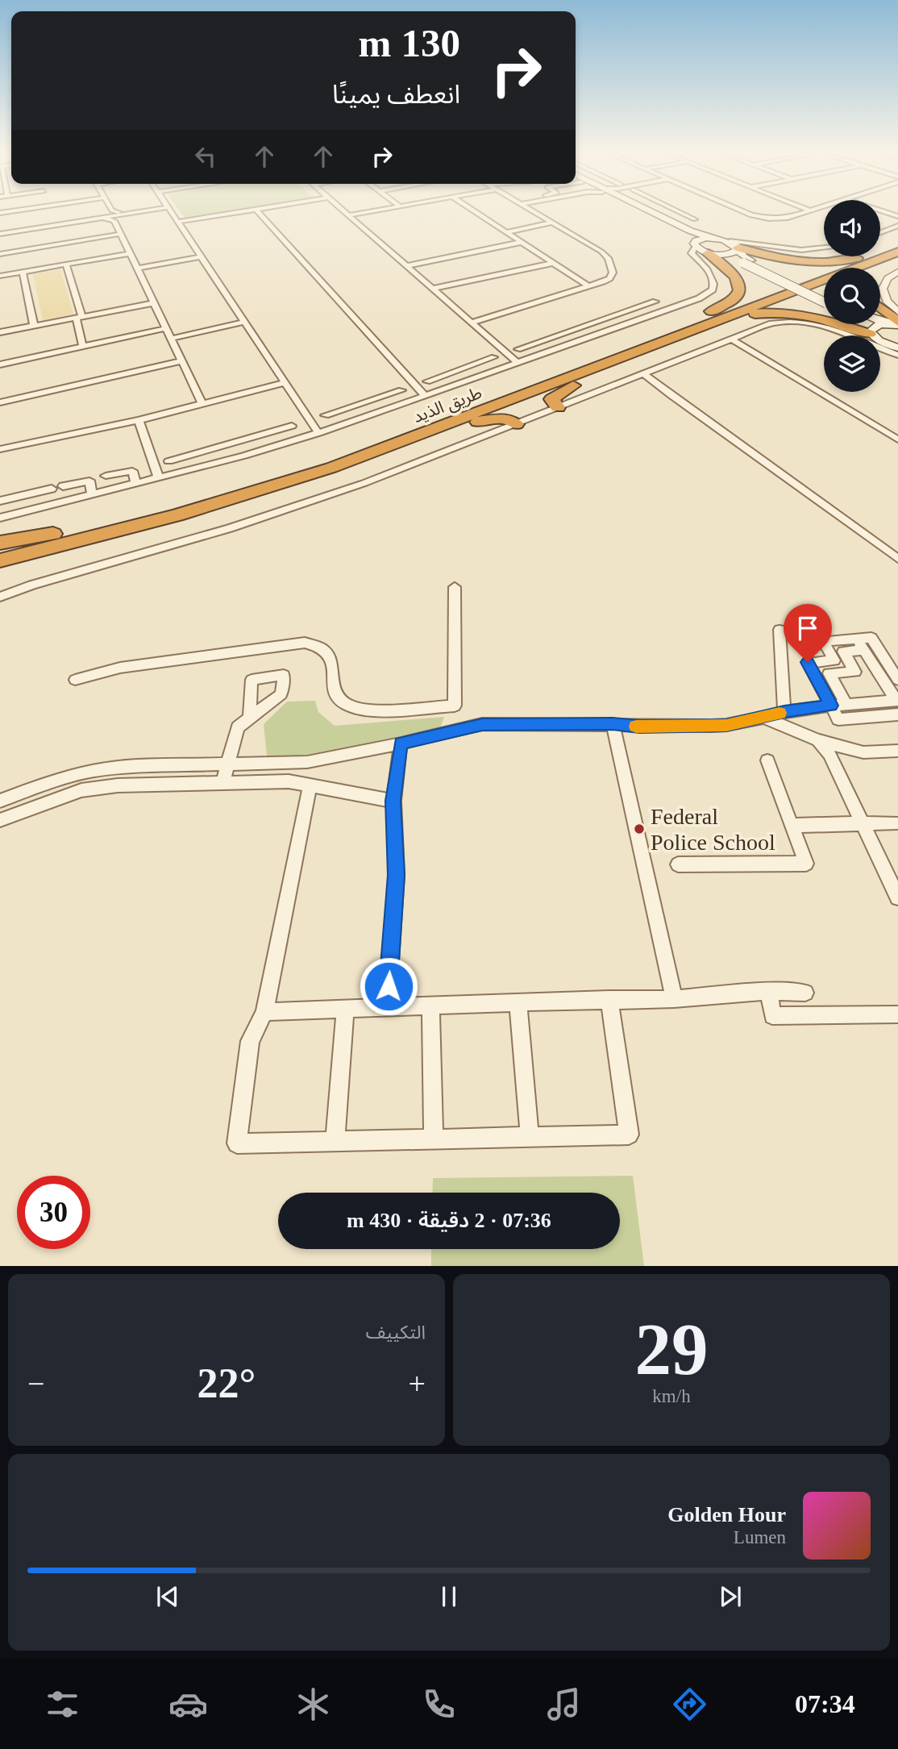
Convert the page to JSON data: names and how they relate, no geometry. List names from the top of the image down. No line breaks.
{"streets":{"highway":["طريق الذيد"]},"places":["Federal Police School"],"page":{"turn":["130 m","انعطف يمينًا"],"limit":"30","trip":"07:36 · 2 دقيقة · 430 m","tile":[["29","km/h"],"التكييف"],"heat":["−","22°","+"],"song":["Golden Hour","Lumen"],"tabs":"07:34"}}
